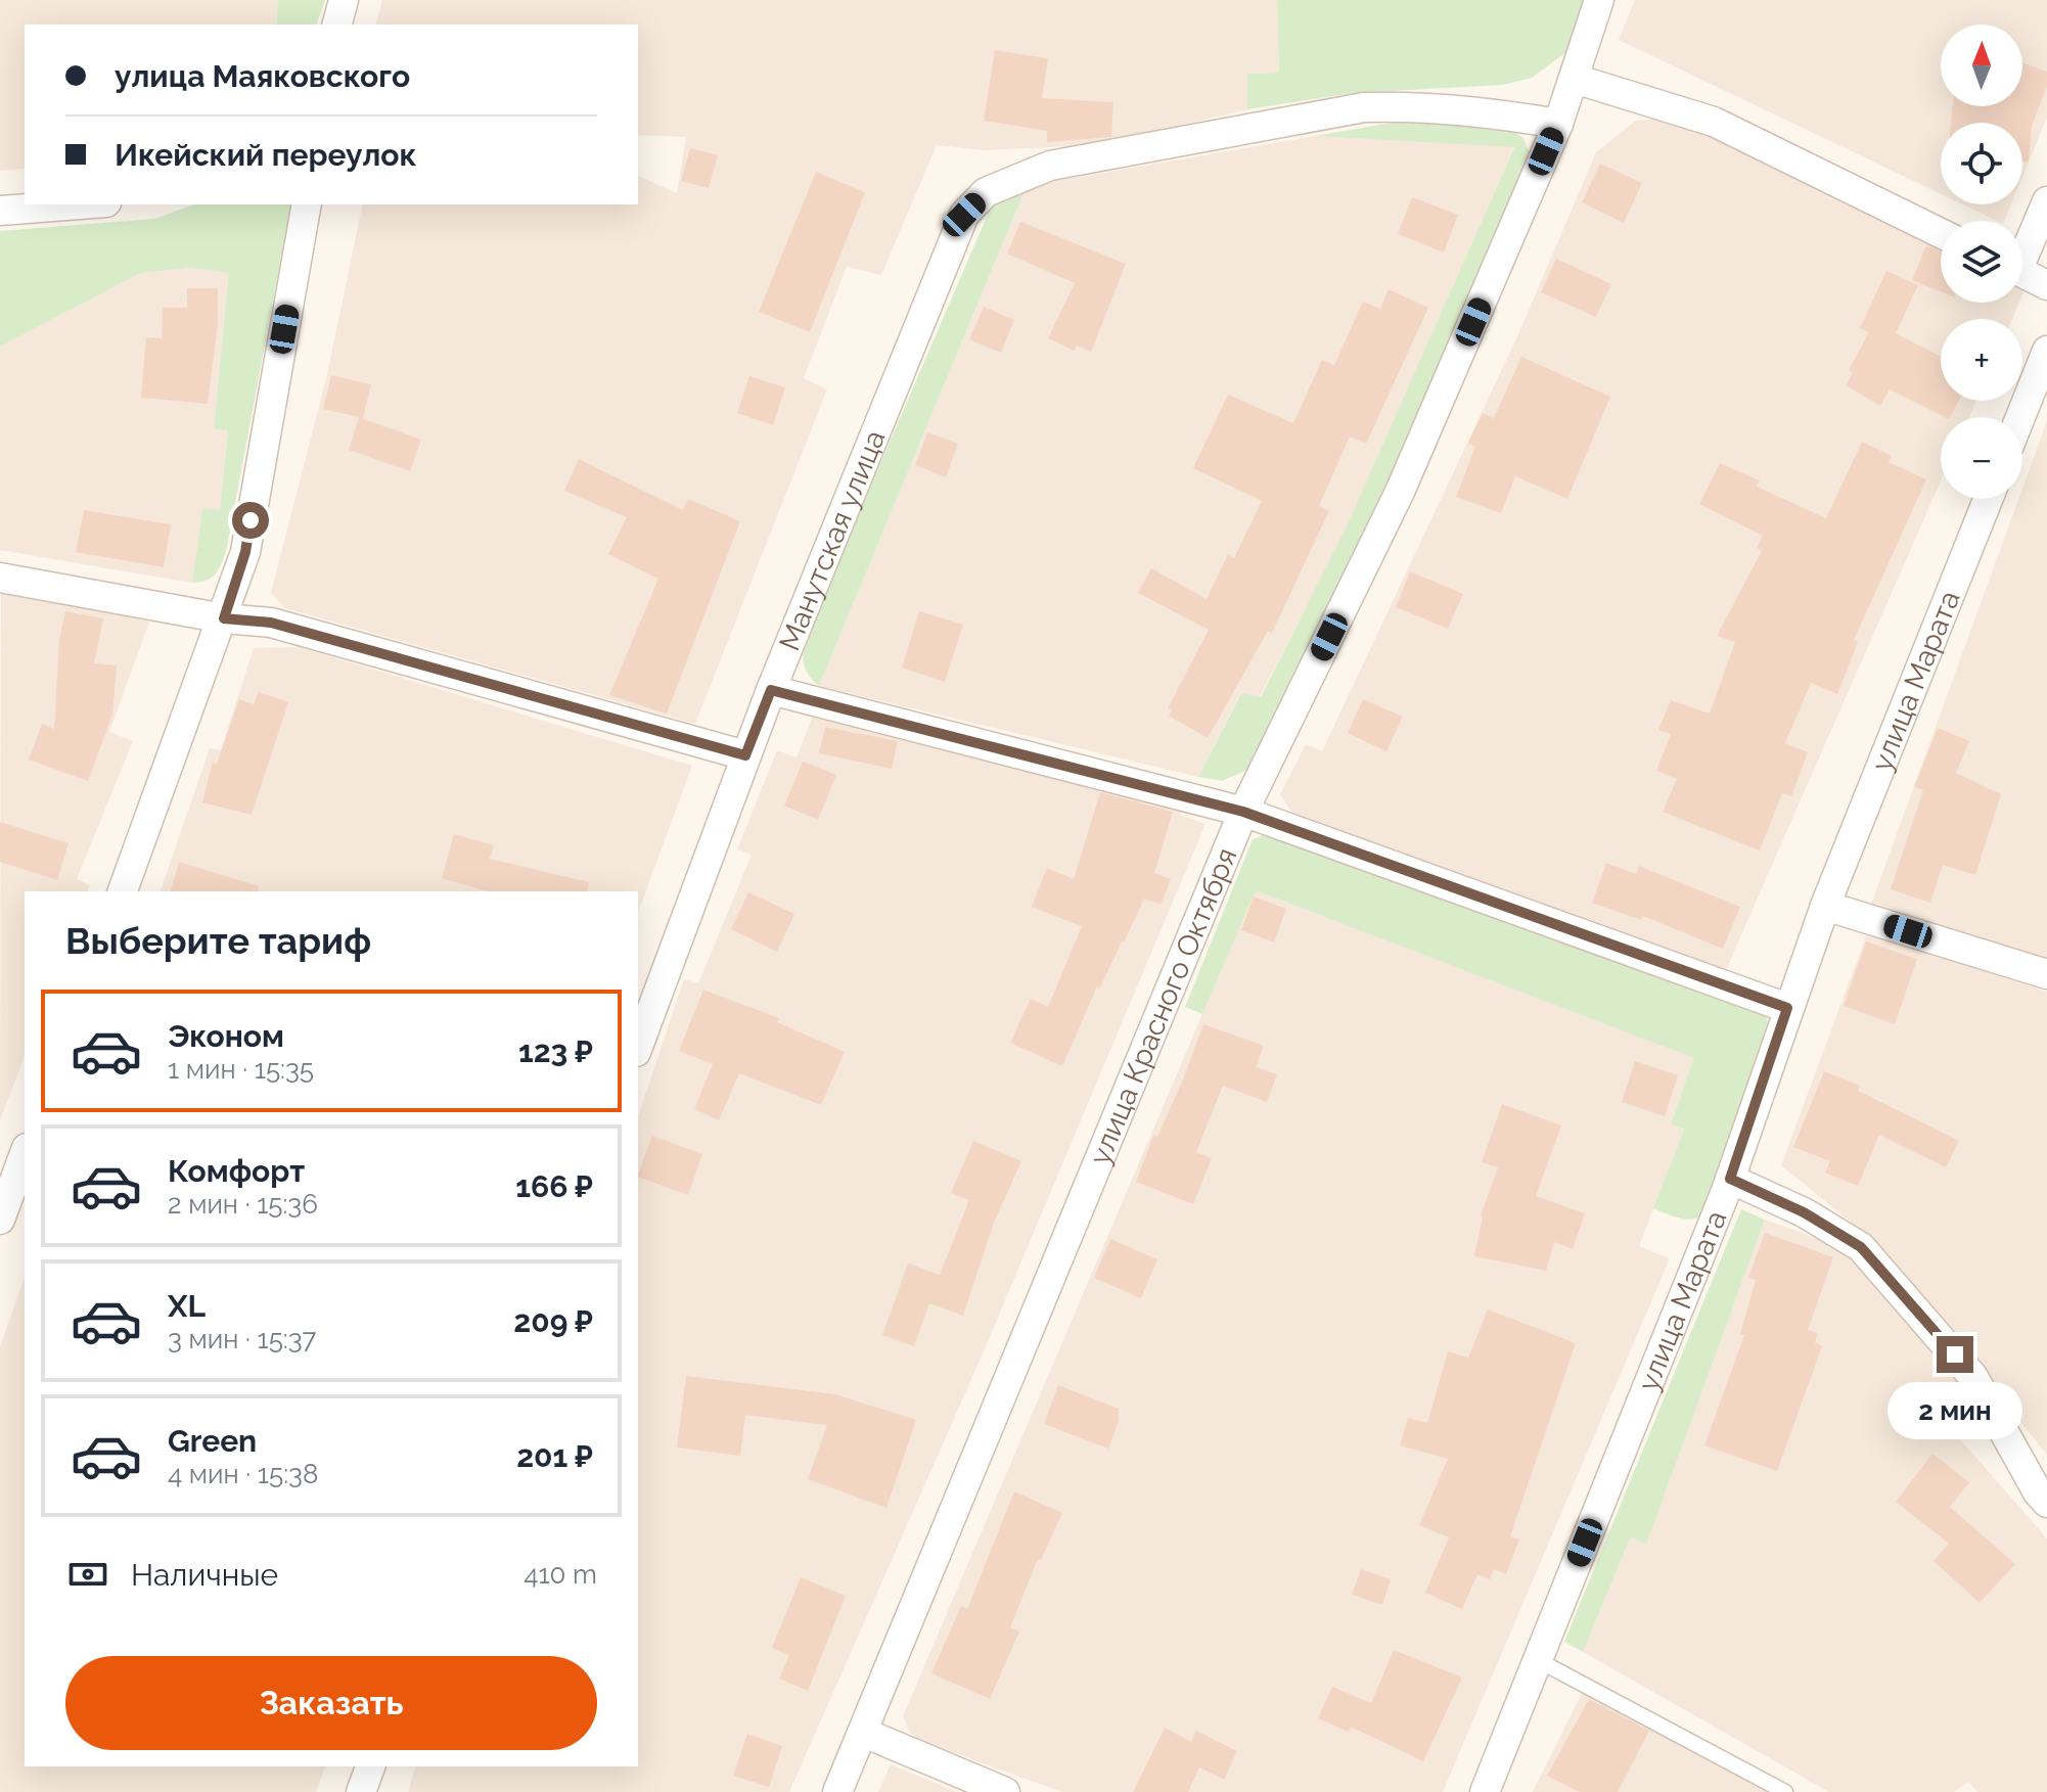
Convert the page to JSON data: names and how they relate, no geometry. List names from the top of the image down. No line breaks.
{"streets":{"street":["Манутская улица","улица Марата","улица Красного Октября"]},"crossings":[["Манутская улица","улица Красного Октября"]],"north":"top","page":{"map_buttons":["+","−"],"banner":["улица Маяковского","Икейский переулок"],"heading":"Выберите тариф","list":[{"name":"Эконом","note":"1 мин · 15:35","value":"123 ₽"},{"name":"Комфорт","note":"2 мин · 15:36","value":"166 ₽"},{"name":"XL","note":"3 мин · 15:37","value":"209 ₽"},{"name":"Green","note":"4 мин · 15:38","value":"201 ₽"}],"bubble":"2 мин","pay":["Наличные","410 m"],"buttons":"Заказать"}}
